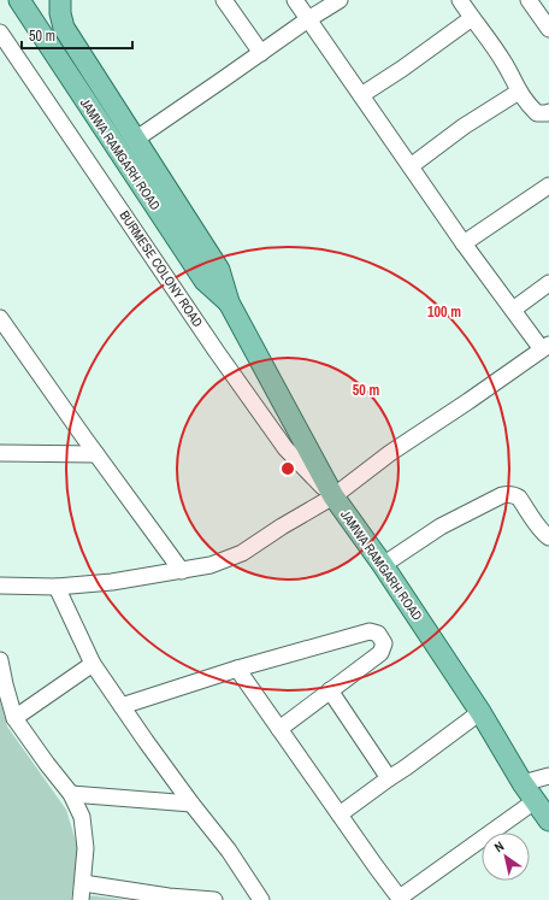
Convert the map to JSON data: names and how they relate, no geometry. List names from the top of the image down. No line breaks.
{"streets":{"main road":["JAMWA RAMGARH ROAD"],"street":["BURMESE COLONY ROAD"]},"crossings":[["JAMWA RAMGARH ROAD","BURMESE COLONY ROAD"]],"scale_bar":"50 m","north":"top left","rings":["100 m","50 m"]}
